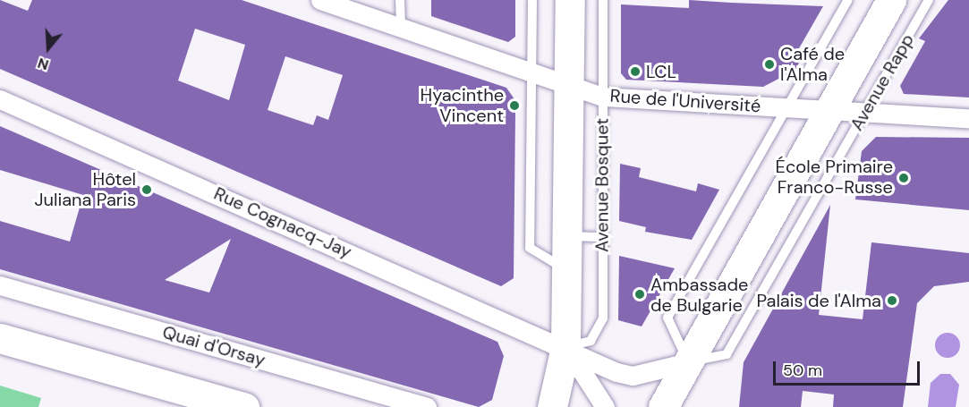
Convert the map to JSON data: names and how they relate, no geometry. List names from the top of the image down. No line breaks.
{"streets":{"main road":["Avenue Rapp","Avenue Bosquet"],"street":["Rue de l'Université","Rue Cognacq-Jay","Quai d'Orsay"]},"crossings":[["Avenue Rapp","Rue de l'Université"],["Avenue Rapp","Rue Cognacq-Jay"],["Rue de l'Université","Avenue Bosquet"],["Avenue Bosquet","Rue Cognacq-Jay"]],"places":["Café de l'Alma","LCL","Hyacinthe Vincent","École Primaire Franco-Russe","Hôtel Juliana Paris","Ambassade de Bulgarie","Palais de l'Alma"],"scale_bar":"50 m","north":"bottom"}
